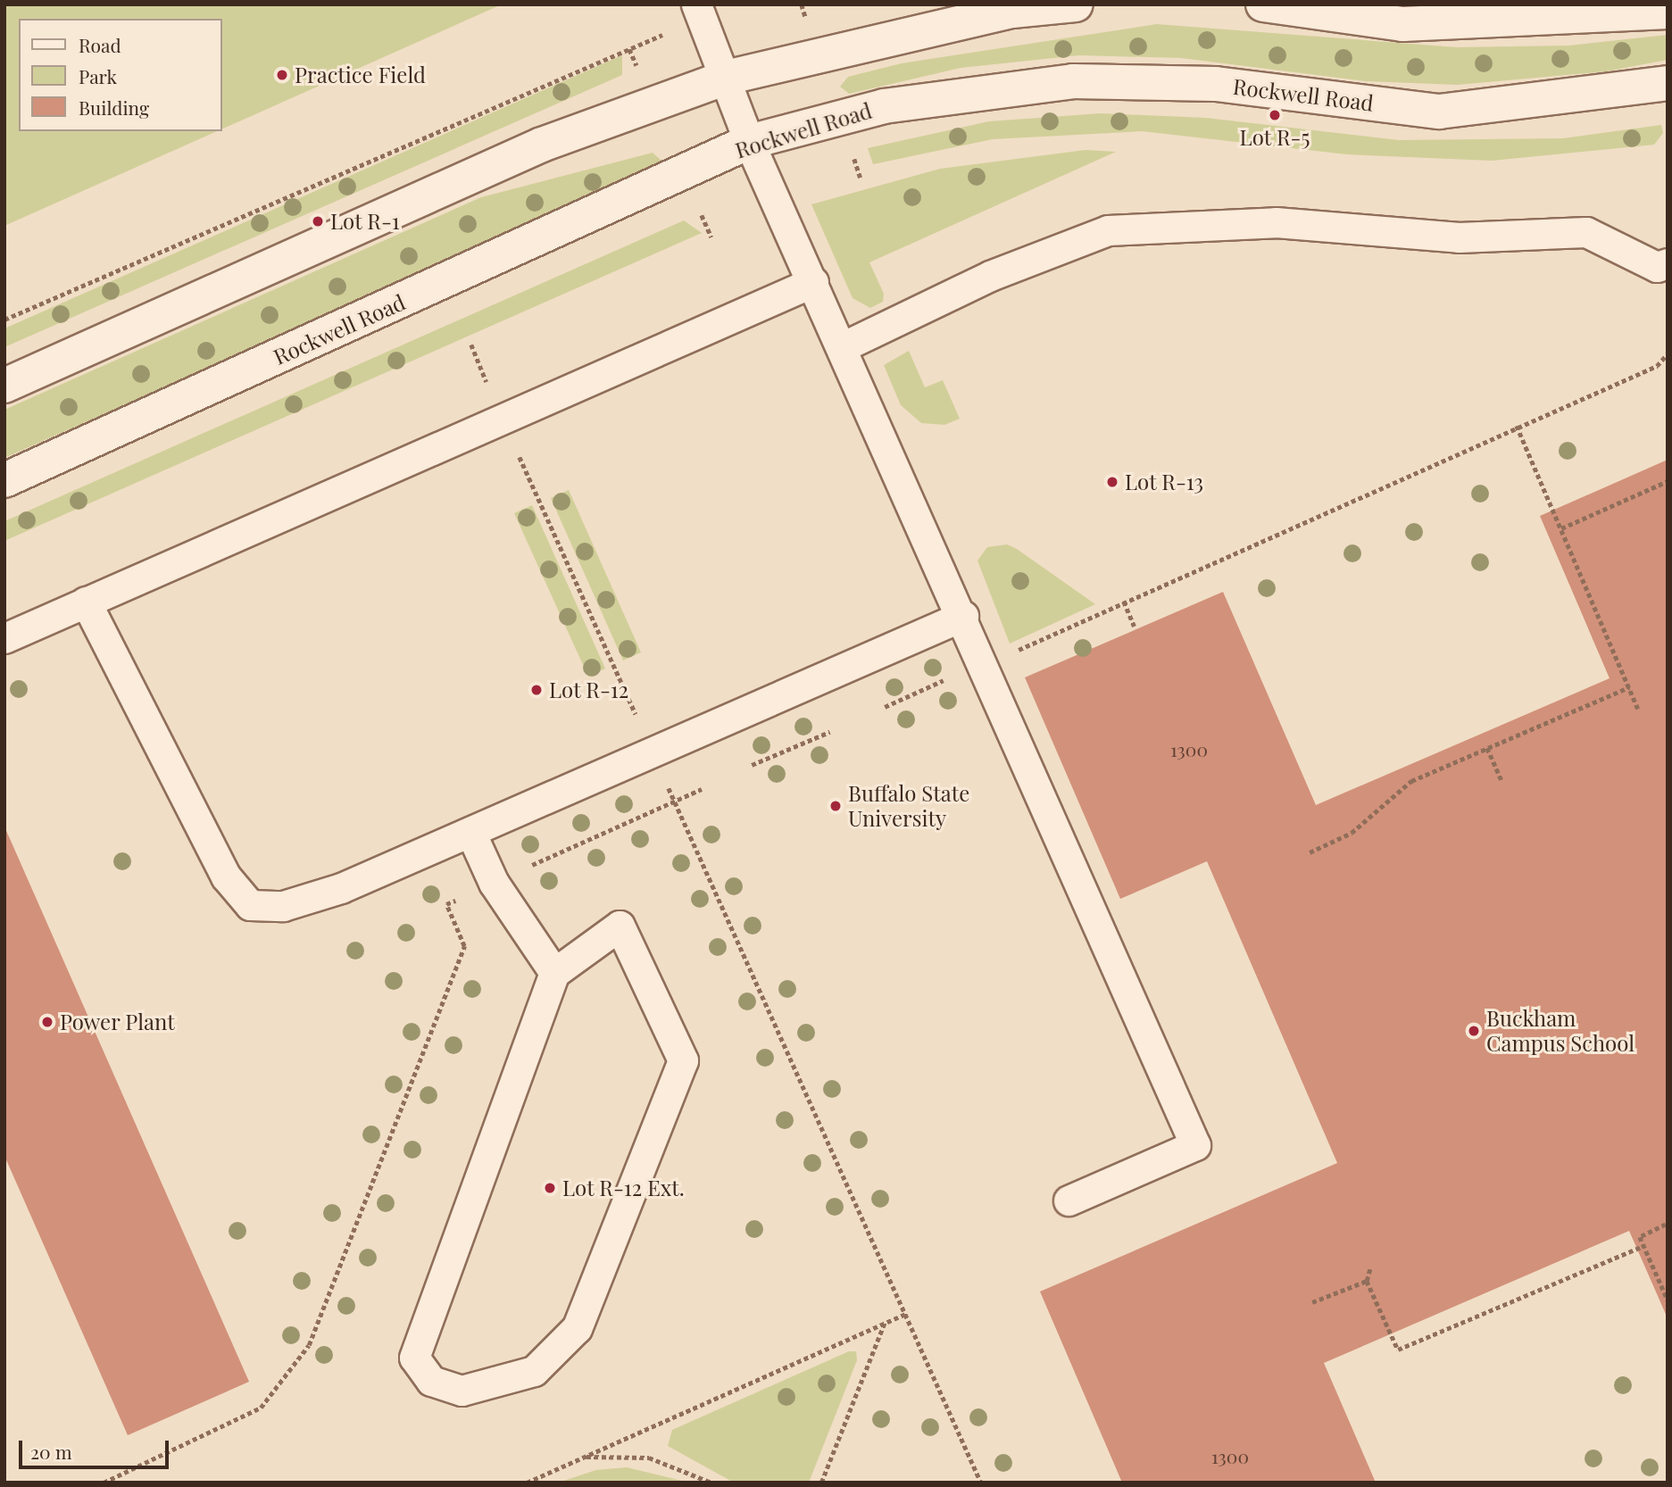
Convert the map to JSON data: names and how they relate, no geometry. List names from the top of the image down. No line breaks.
{"streets":{"street":["Rockwell Road"]},"places":["Practice Field","Lot R-5","Lot R-1","Lot R-13","Lot R-12","Buffalo State University","Power Plant","Buckham Campus School","Lot R-12 Ext."],"house_numbers":["1300","1300"],"legend":["Road","Park","Building"],"scale_bar":"20 m"}
